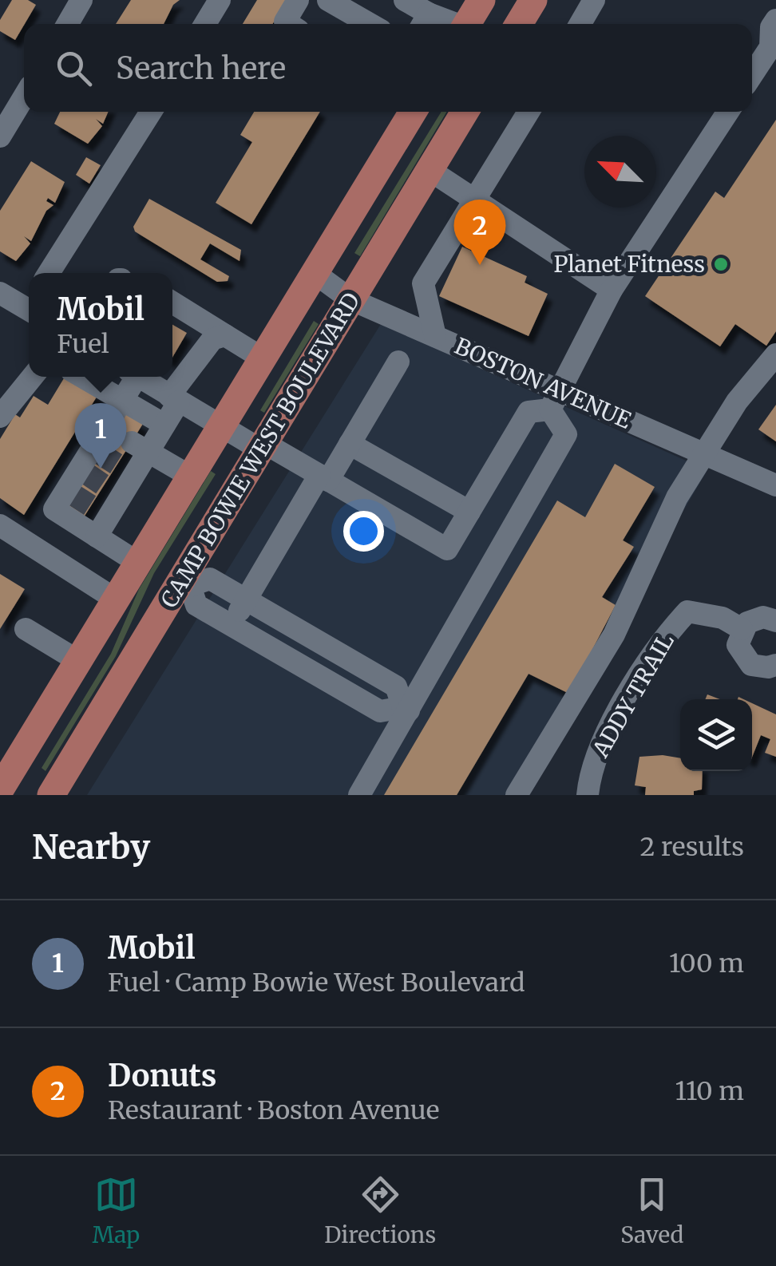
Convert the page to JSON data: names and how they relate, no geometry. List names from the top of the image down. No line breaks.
{"streets":{"main road":["CAMP BOWIE WEST BOULEVARD"],"street":["BOSTON AVENUE","ADDY TRAIL"]},"crossings":[["BOSTON AVENUE","CAMP BOWIE WEST BOULEVARD"]],"places":["Planet Fitness"],"north":"top left","page":{"search":"Search here","pins":["2","1"],"popup":["Mobil","Fuel"],"heading":["Nearby","2 results"],"list":[{"mark":"1","name":"Mobil","note":"Fuel · Camp Bowie West Boulevard","value":"100 m"},{"mark":"2","name":"Donuts","note":"Restaurant · Boston Avenue","value":"110 m"}],"nav":["Map","Directions","Saved"]}}
